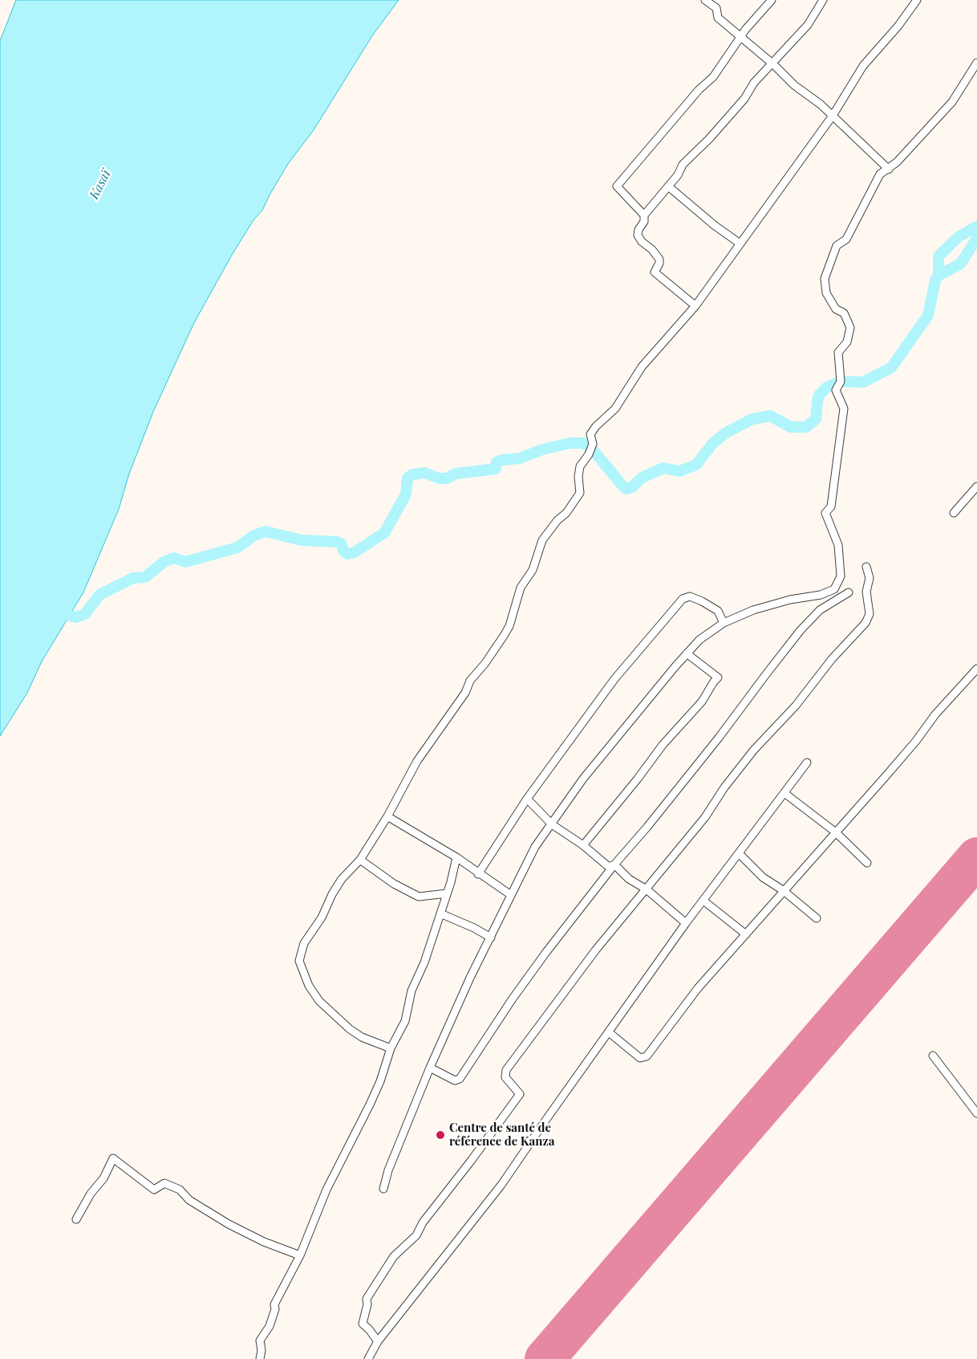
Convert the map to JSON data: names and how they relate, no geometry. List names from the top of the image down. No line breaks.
{"water":["Kasaï"],"places":["Centre de santé de référence de Kanza"]}
